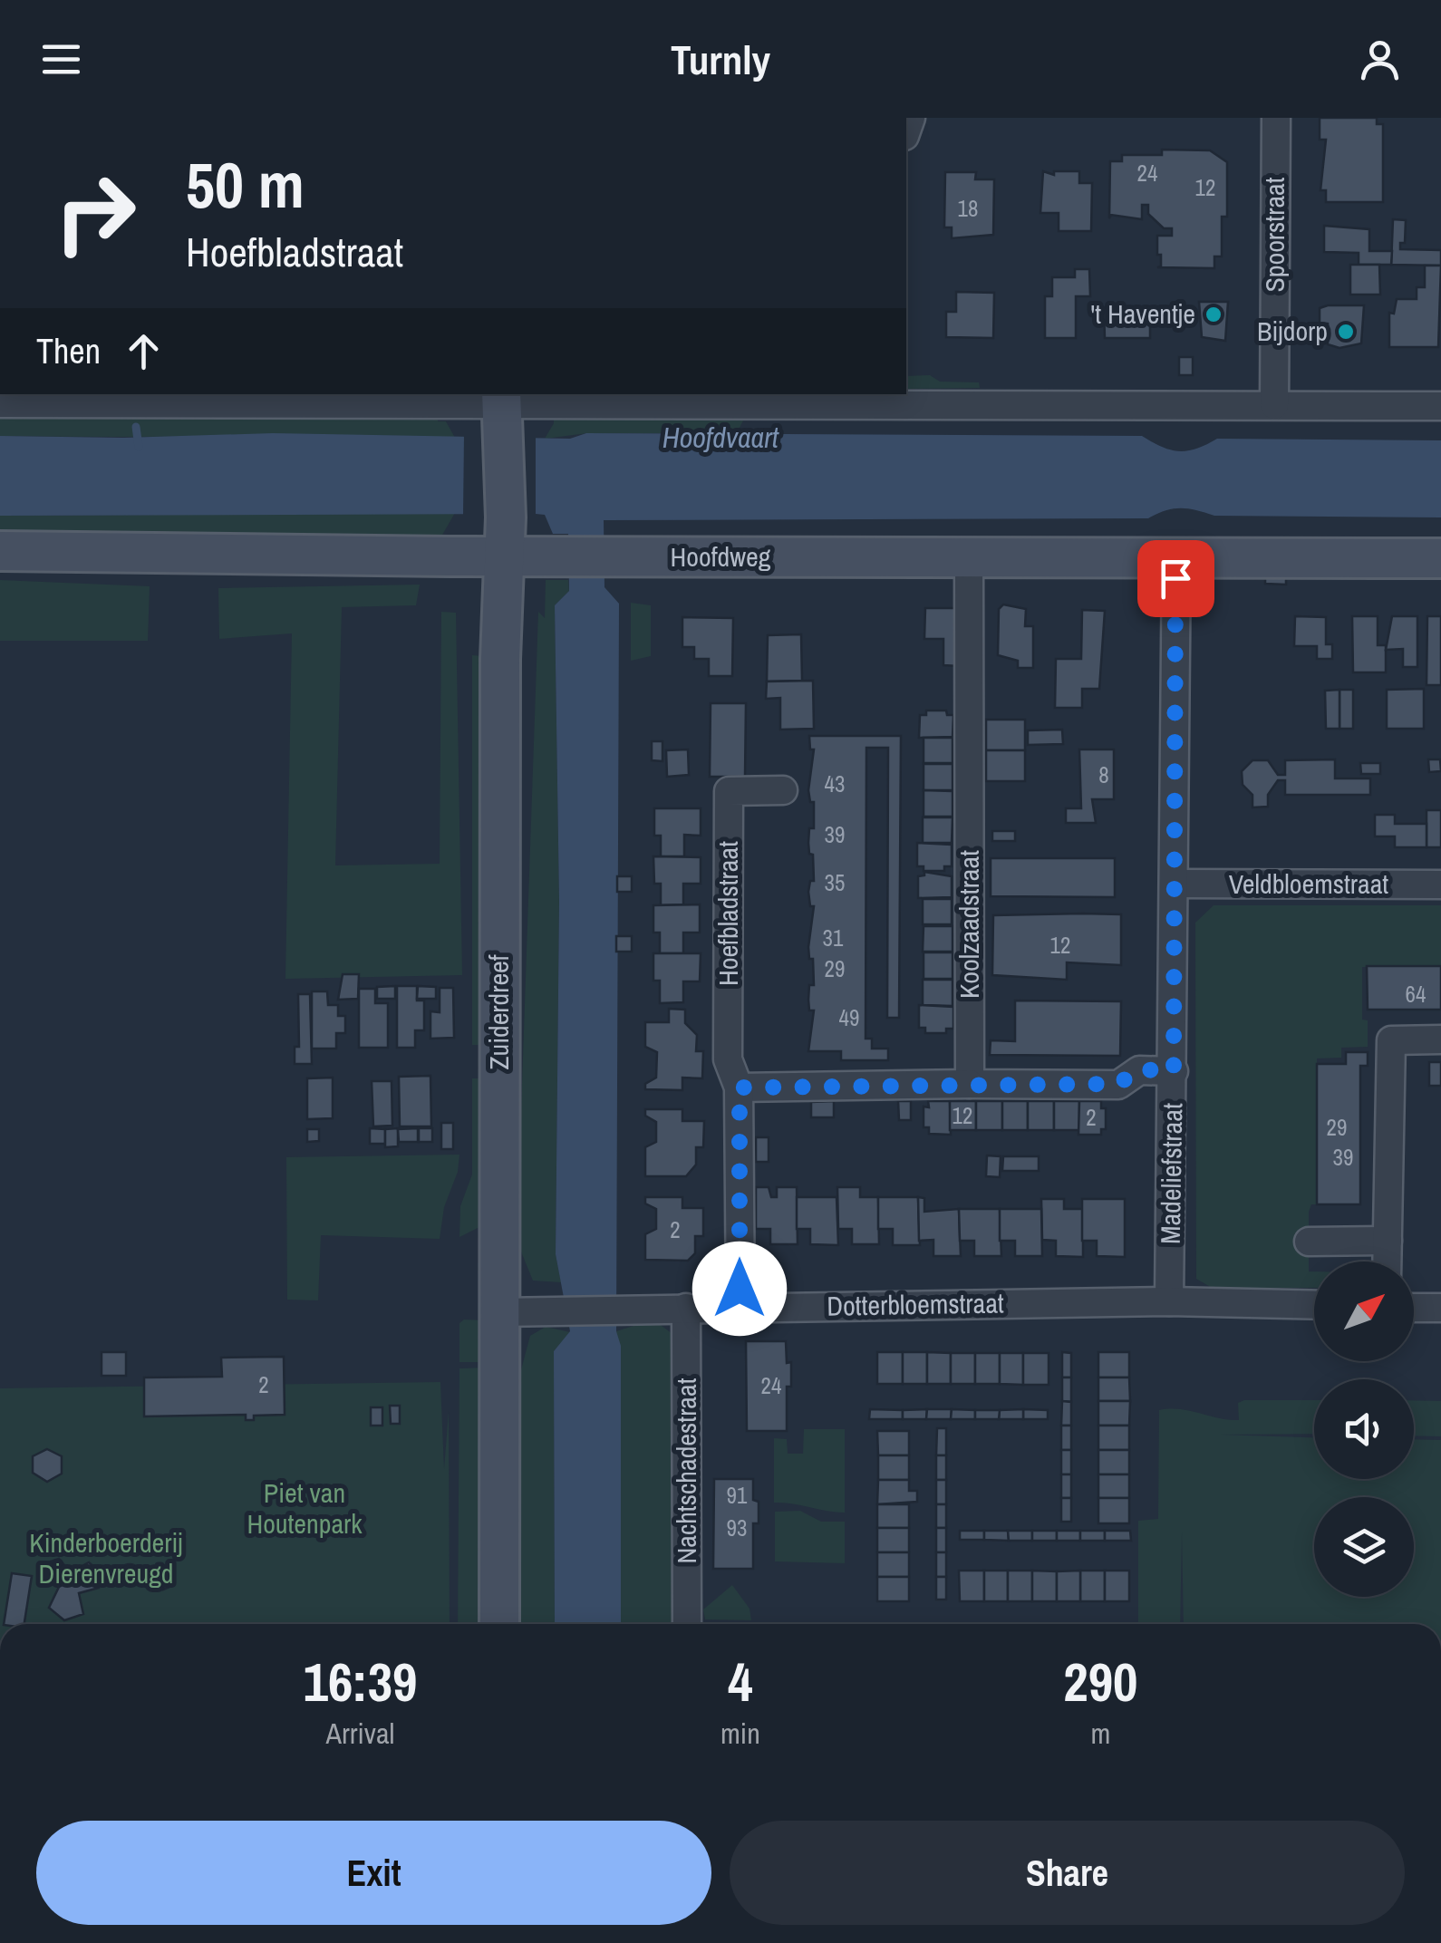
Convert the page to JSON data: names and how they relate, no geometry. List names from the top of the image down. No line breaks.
{"streets":{"street":["Spoorstraat","Hoofdweg","Veldbloemstraat","Hoefbladstraat","Koolzaadstraat","Zuiderdreef","Madeliefstraat","Dotterbloemstraat","Nachtschadestraat"]},"crossings":[["Hoofdweg","Koolzaadstraat"],["Hoofdweg","Zuiderdreef"],["Hoofdweg","Madeliefstraat"],["Veldbloemstraat","Madeliefstraat"],["Hoefbladstraat","Dotterbloemstraat"],["Zuiderdreef","Dotterbloemstraat"],["Madeliefstraat","Dotterbloemstraat"],["Dotterbloemstraat","Nachtschadestraat"]],"water":["Hoofdvaart"],"parks":["Piet van Houtenpark","Kinderboerderij Dierenvreugd"],"places":["'t Haventje","Bijdorp"],"house_numbers":["24","12","18","8","43","39","35","31","12","29","64","49","12","2","29","39","2","2","24","91","93"],"north":"top right","page":{"header":"Turnly","turn":["50 m","Hoefbladstraat"],"then":"Then","eta":["16:39","Arrival","4","min","290","m"],"buttons":["Exit","Share"]}}
